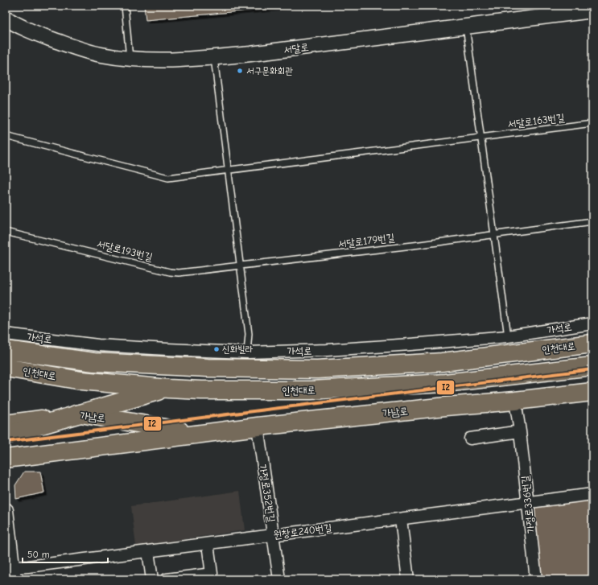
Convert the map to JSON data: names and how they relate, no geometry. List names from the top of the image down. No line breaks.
{"streets":{"main road":["인천대로","가남로"],"street":["서달로","가석로","가정로352번길","가정로336번길","원창로240번길"],"lane":["서달로163번길","서달로179번길","서달로193번길"]},"crossings":[["서달로179번길","서달로193번길"],["가남로","가정로352번길"],["가남로","가정로336번길"],["가정로352번길","원창로240번길"],["가정로336번길","원창로240번길"]],"places":["서구문화회관","신화빌라"],"lines":["transit line I2"],"scale_bar":"50 m"}
